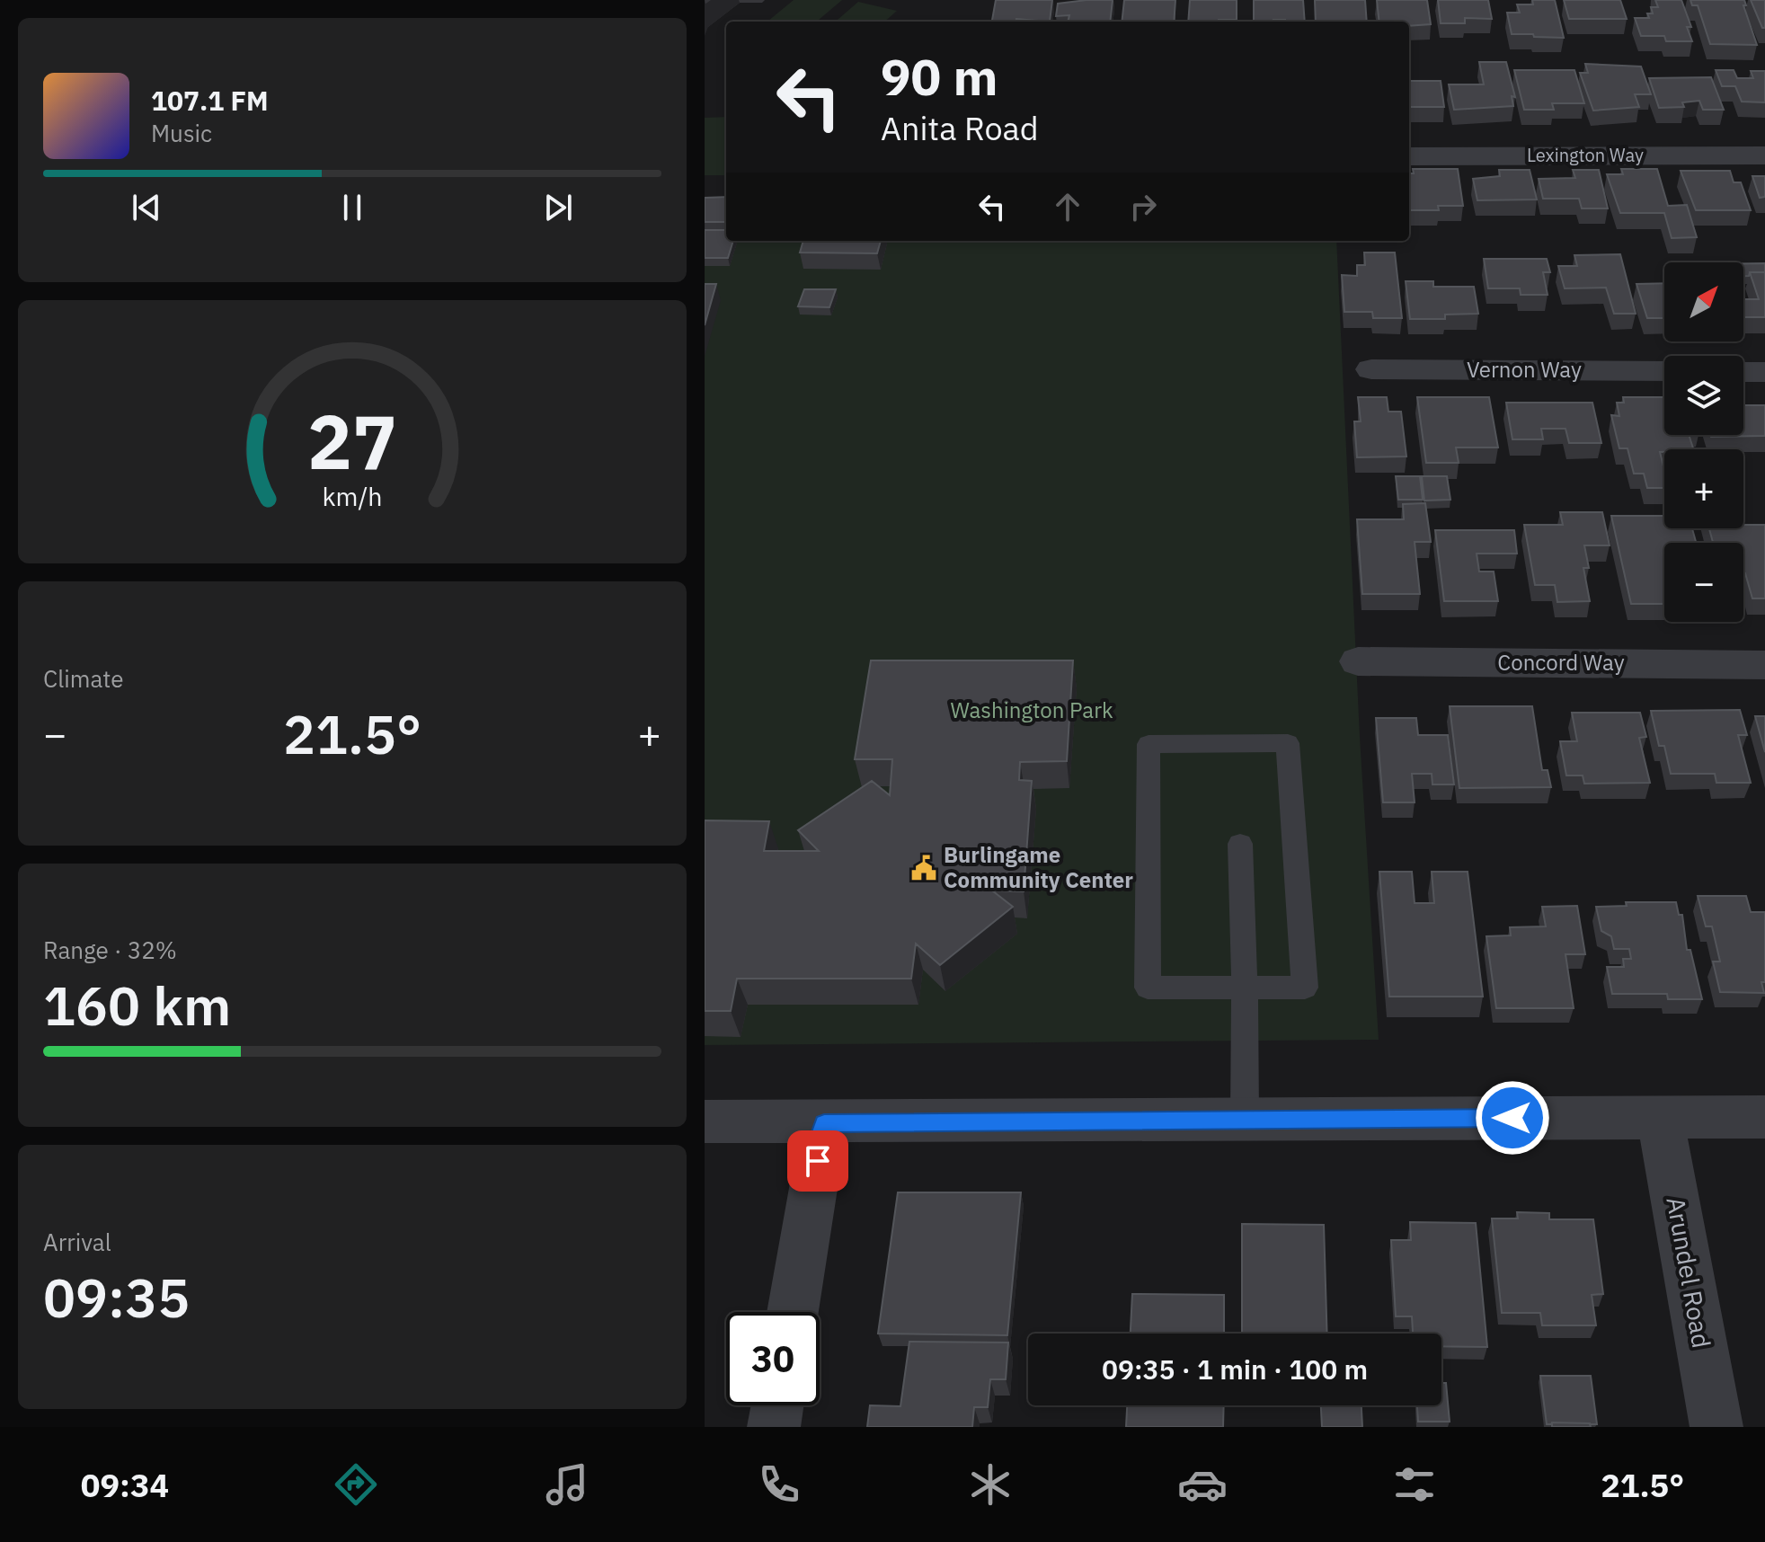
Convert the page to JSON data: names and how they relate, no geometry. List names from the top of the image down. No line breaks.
{"streets":{"street":["Lexington Way","Vernon Way","Concord Way","Arundel Road"]},"parks":["Washington Park"],"places":{"public building":["Burlingame Community Center"]},"north":"top right","page":{"turn":["90 m","Anita Road"],"song":["107.1 FM","Music"],"map_buttons":["+","−"],"tile":["Climate",["Range · 32%","160 km"],["Arrival","09:35"]],"heat":["−","21.5°","+"],"limit":"30","trip":"09:35 · 1 min · 100 m","tabs":["09:34","21.5°"],"gauge":["27","km/h"]}}
